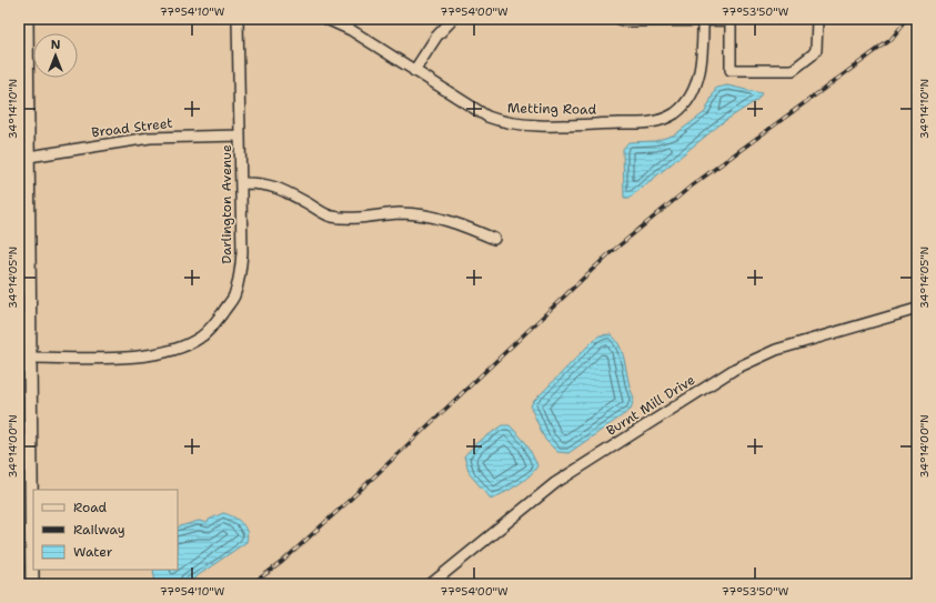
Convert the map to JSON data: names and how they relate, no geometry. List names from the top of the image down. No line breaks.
{"streets":{"street":["Metting Road","Broad Street","Darlington Avenue","Burnt Mill Drive"]},"crossings":[["Broad Street","Darlington Avenue"]],"legend":["Road","Railway","Water"],"north":"top","coordinates":["77°54'10\"W","77°54'00\"W","77°53'50\"W","34°14'10\"N","34°14'05\"N","34°14'00\"N"]}
